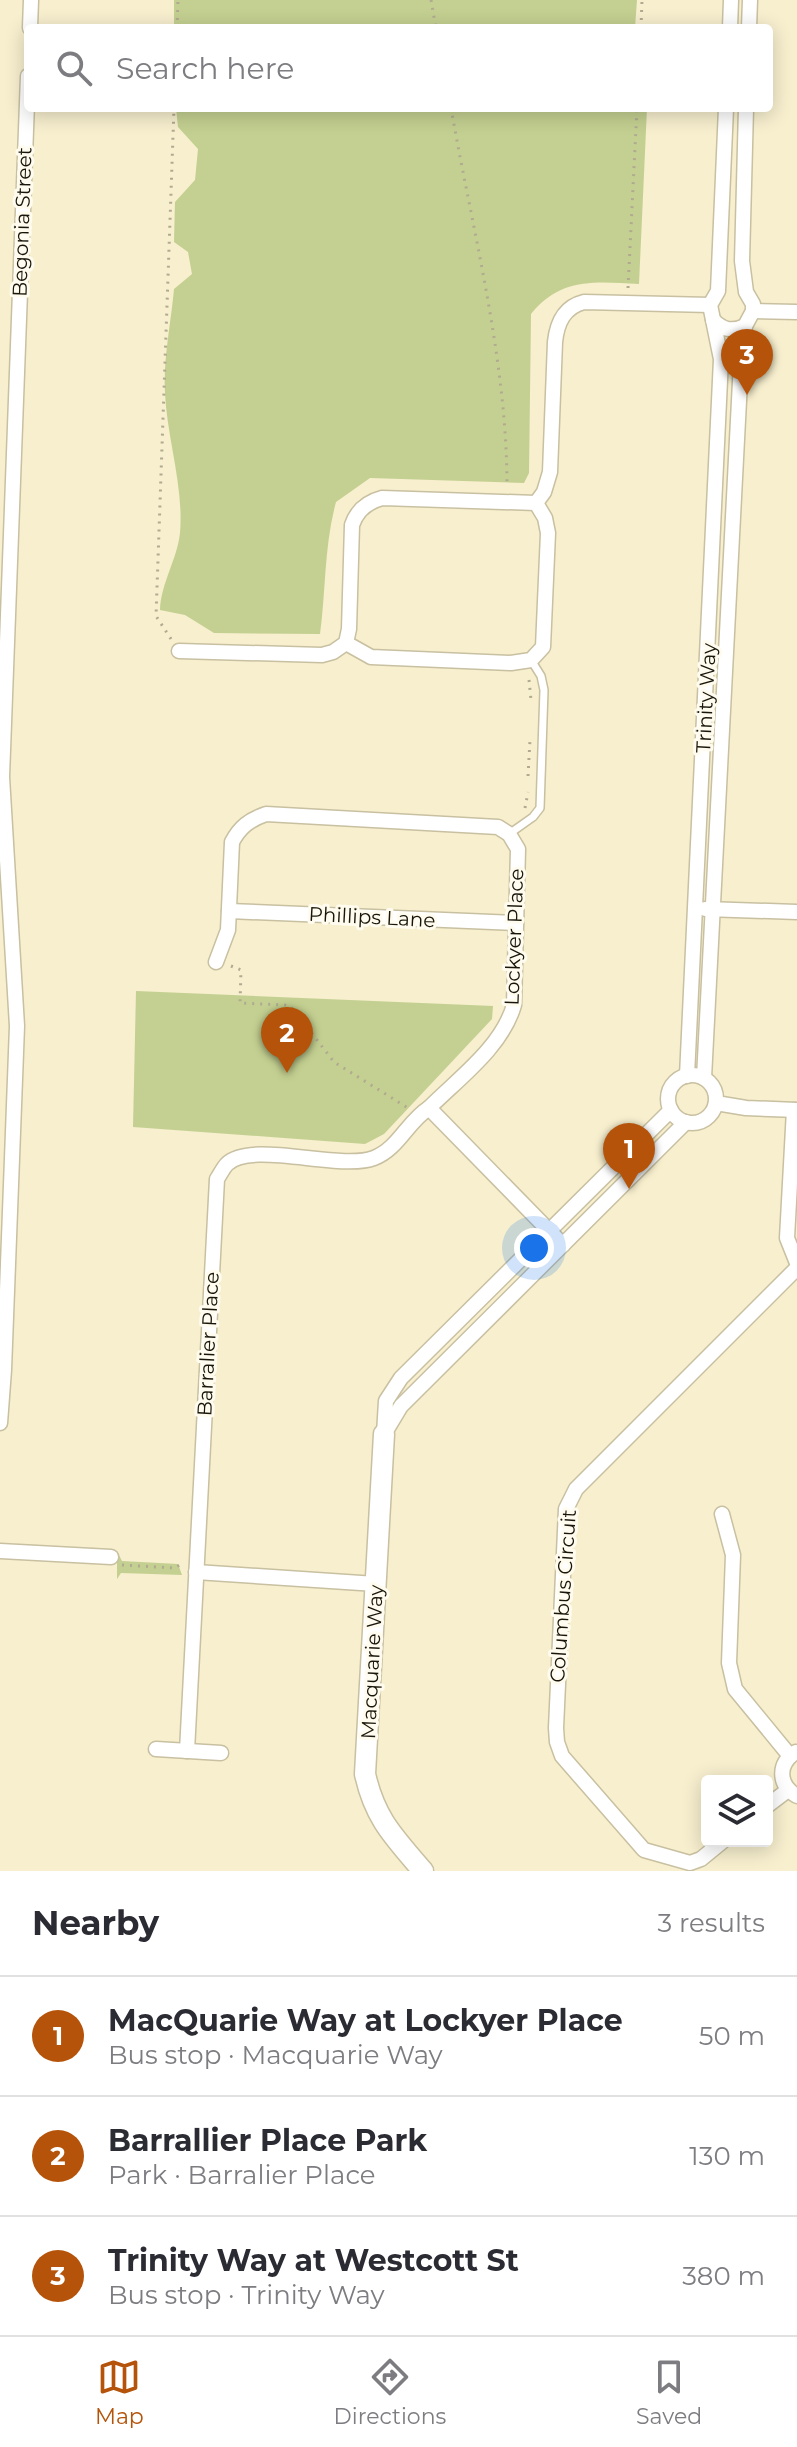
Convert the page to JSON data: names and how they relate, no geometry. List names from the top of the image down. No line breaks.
{"streets":{"street":["Begonia Street","Trinity Way","Phillips Lane","Lockyer Place","Barralier Place","Columbus Circuit","Macquarie Way"]},"crossings":[["Trinity Way","Macquarie Way"],["Phillips Lane","Lockyer Place"],["Lockyer Place","Barralier Place"]],"page":{"search":"Search here","pins":["3","2","1"],"heading":["Nearby","3 results"],"list":[{"mark":"1","name":"MacQuarie Way at Lockyer Place","note":"Bus stop · Macquarie Way","value":"50 m"},{"mark":"2","name":"Barrallier Place Park","note":"Park · Barralier Place","value":"130 m"},{"mark":"3","name":"Trinity Way at Westcott St","note":"Bus stop · Trinity Way","value":"380 m"}],"nav":["Map","Directions","Saved"]}}
